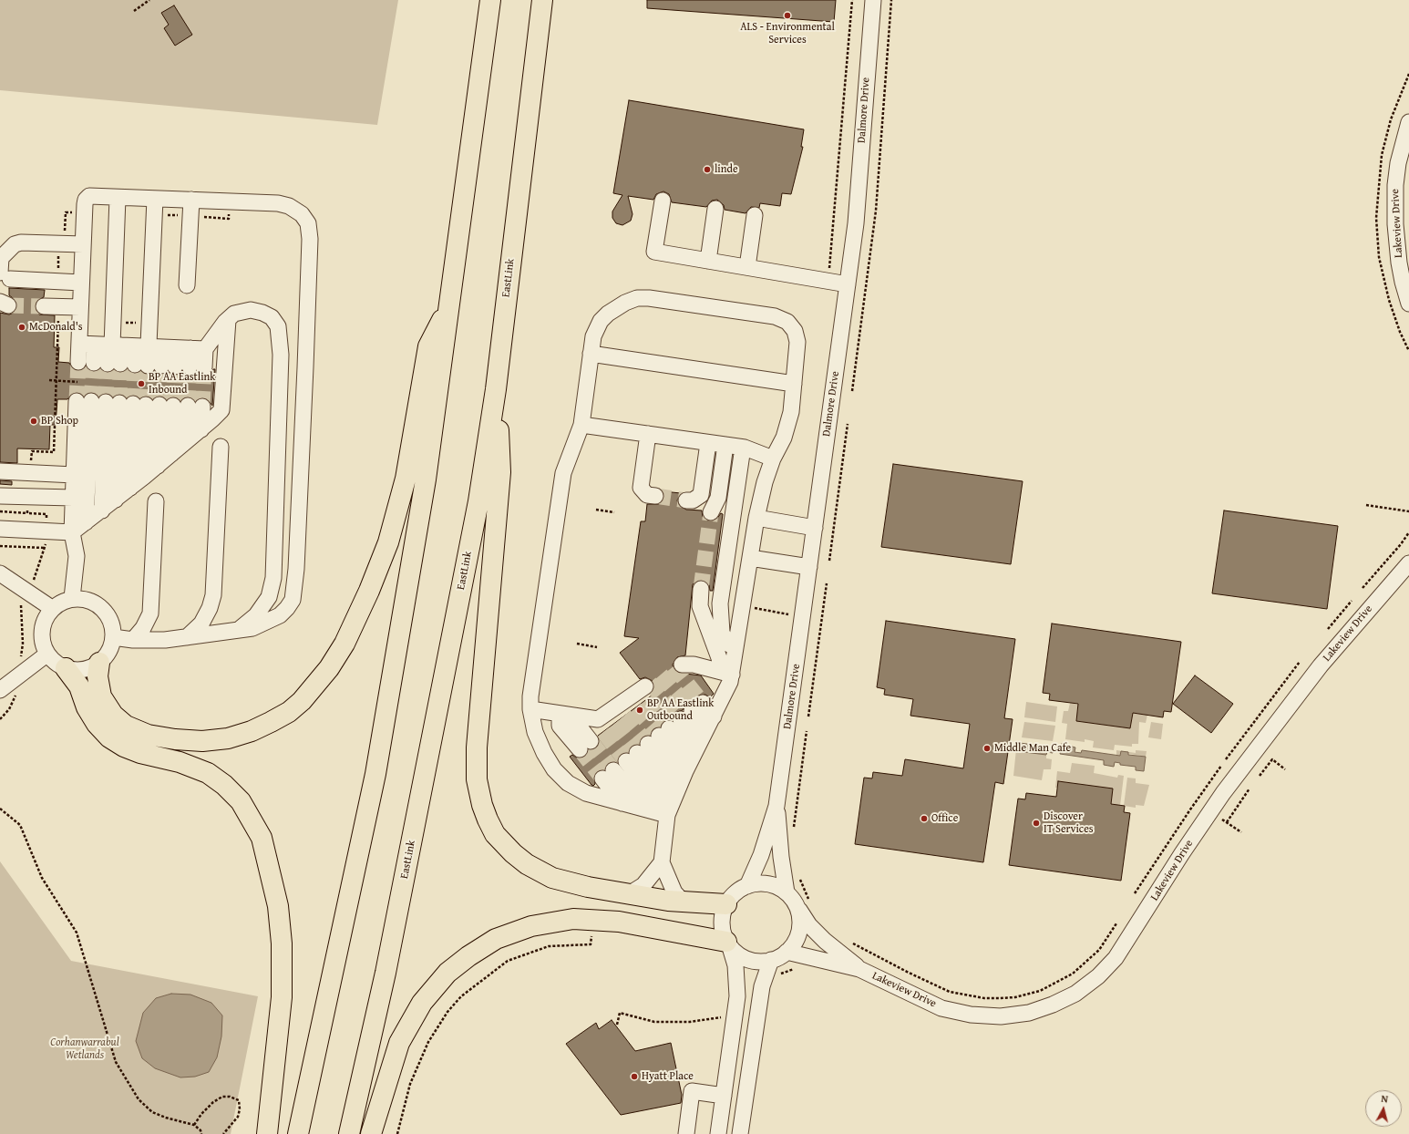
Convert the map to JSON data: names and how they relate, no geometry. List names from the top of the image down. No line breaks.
{"streets":{"highway":["EastLink"],"street":["Dalmore Drive","Lakeview Drive"]},"crossings":[["Dalmore Drive","Lakeview Drive"]],"parks":["Corhanwarrabul Wetlands"],"places":["ALS - Environmental Services","linde","McDonald's","BP AA Eastlink Inbound","BP Shop","BP AA Eastlink Outbound","Middle Man Cafe","Office","Discover IT Services","Hyatt Place"],"north":"top"}
